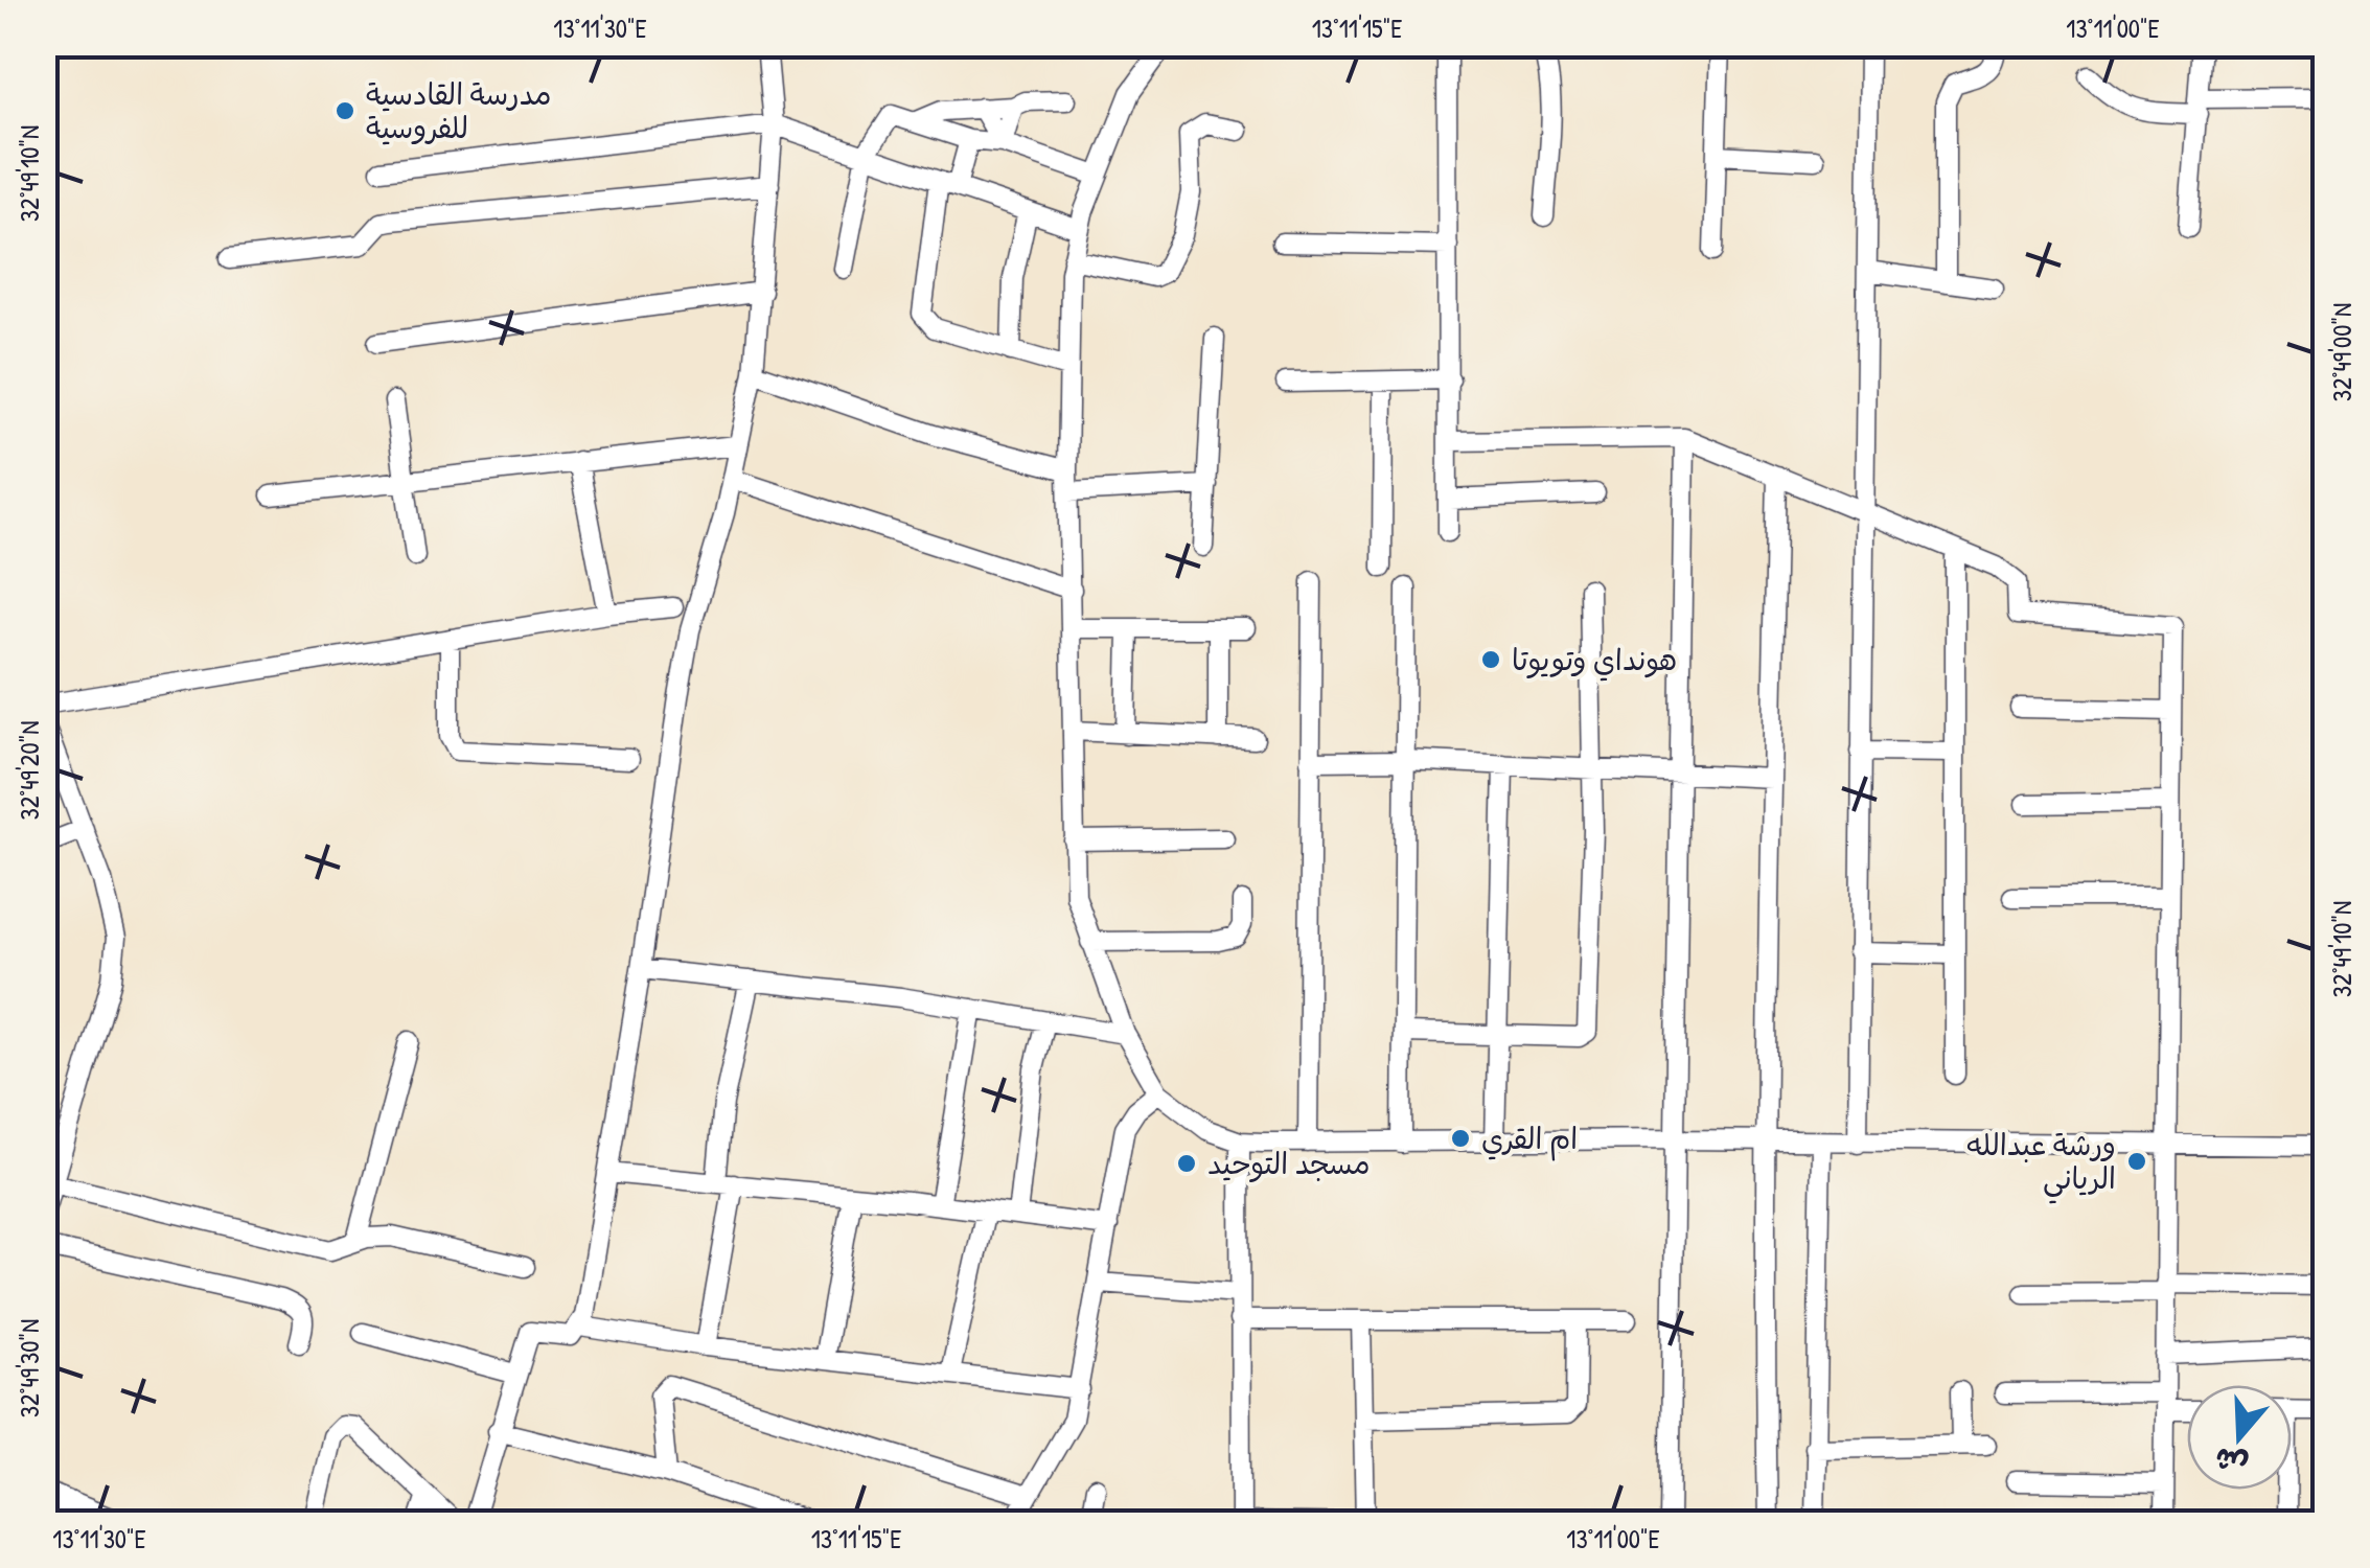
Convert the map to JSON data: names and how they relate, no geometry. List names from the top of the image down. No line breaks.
{"places":["مدرسة القادسية للفروسية","هونداي وتويوتا","ام القري","ورشة عبدالله الرياني","مسجد التوحيد"],"north":"bottom","coordinates":["13°11'30\"E","13°11'15\"E","13°11'00\"E","32°49'10\"N","32°49'00\"N","32°49'20\"N","32°49'30\"N"]}
